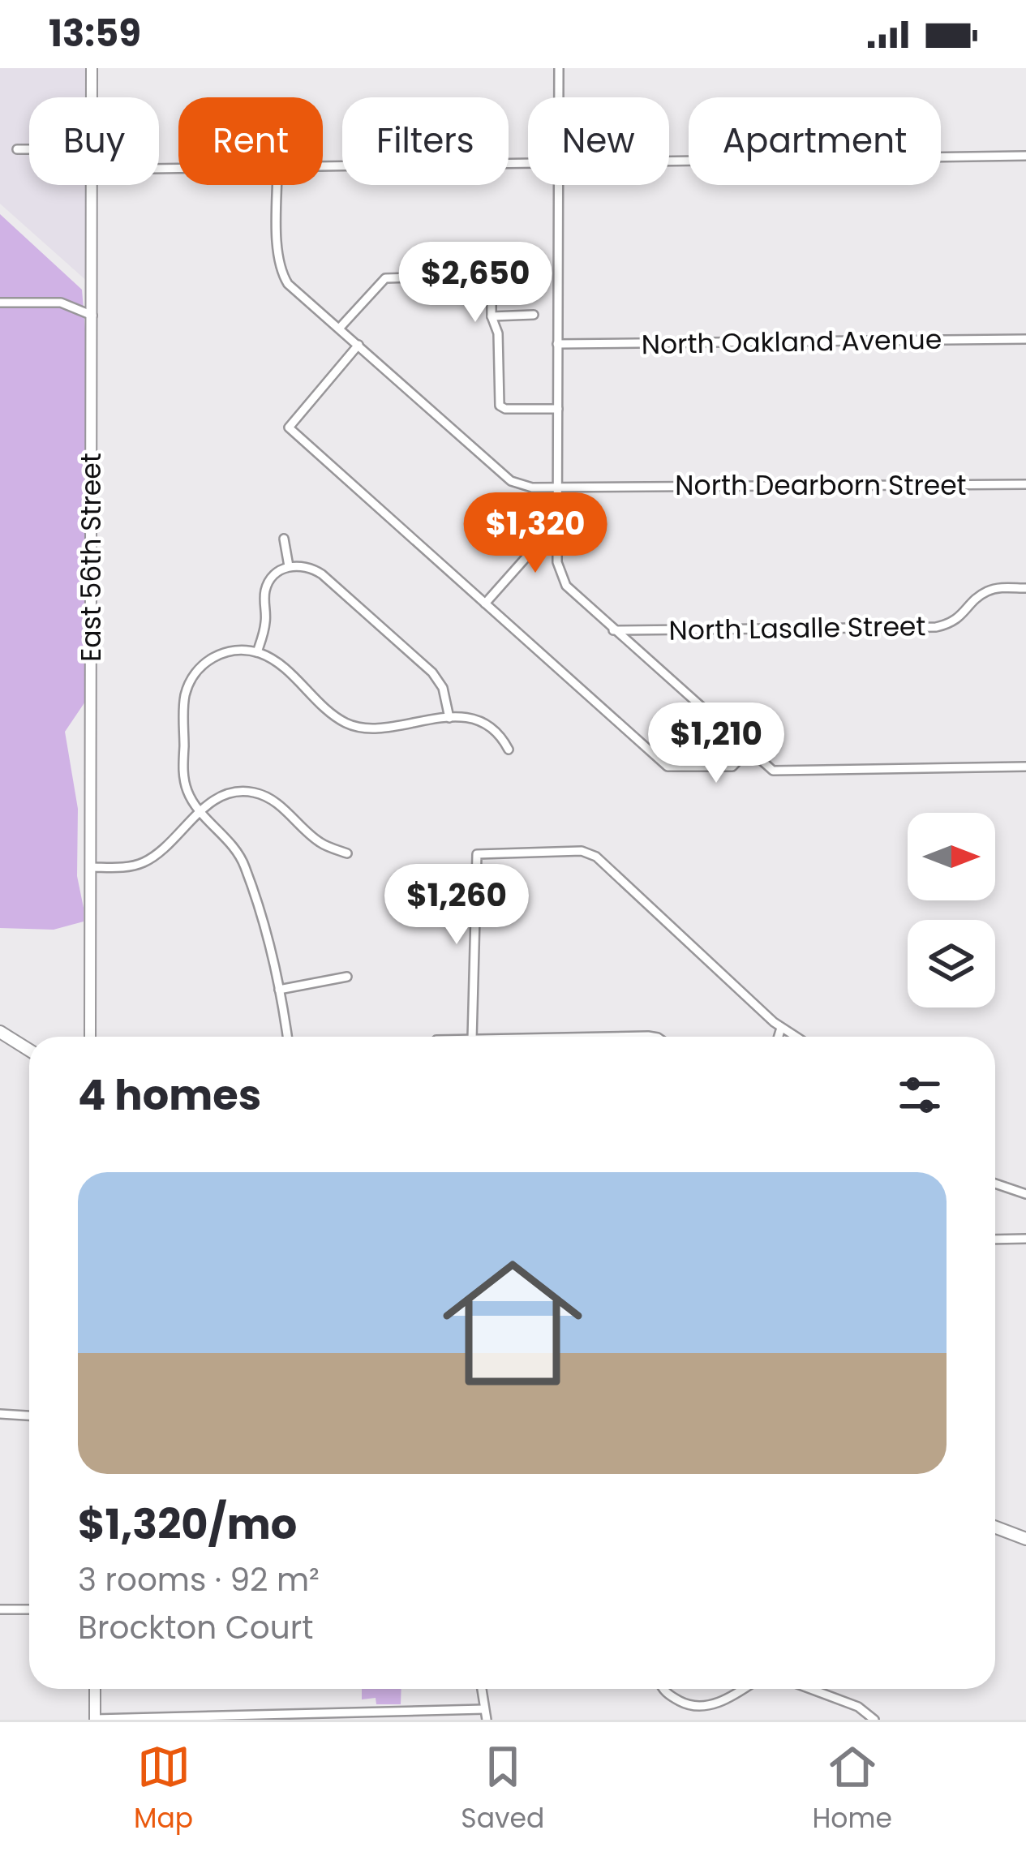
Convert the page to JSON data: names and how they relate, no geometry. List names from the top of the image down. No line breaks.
{"streets":{"street":["North Oakland Avenue","North Dearborn Street","East 56th Street","North Lasalle Street"]},"north":"right","page":{"status":"13:59","chip":["Buy","Rent","Filters","New","Apartment"],"price":["$2,650","$1,320","$1,210","$1,260"],"heading":"4 homes","list":[{"name":"$1,320/mo","note":"3 rooms · 92 m² · Brockton Court"}],"tabs":["Map","Saved","Home"]}}
